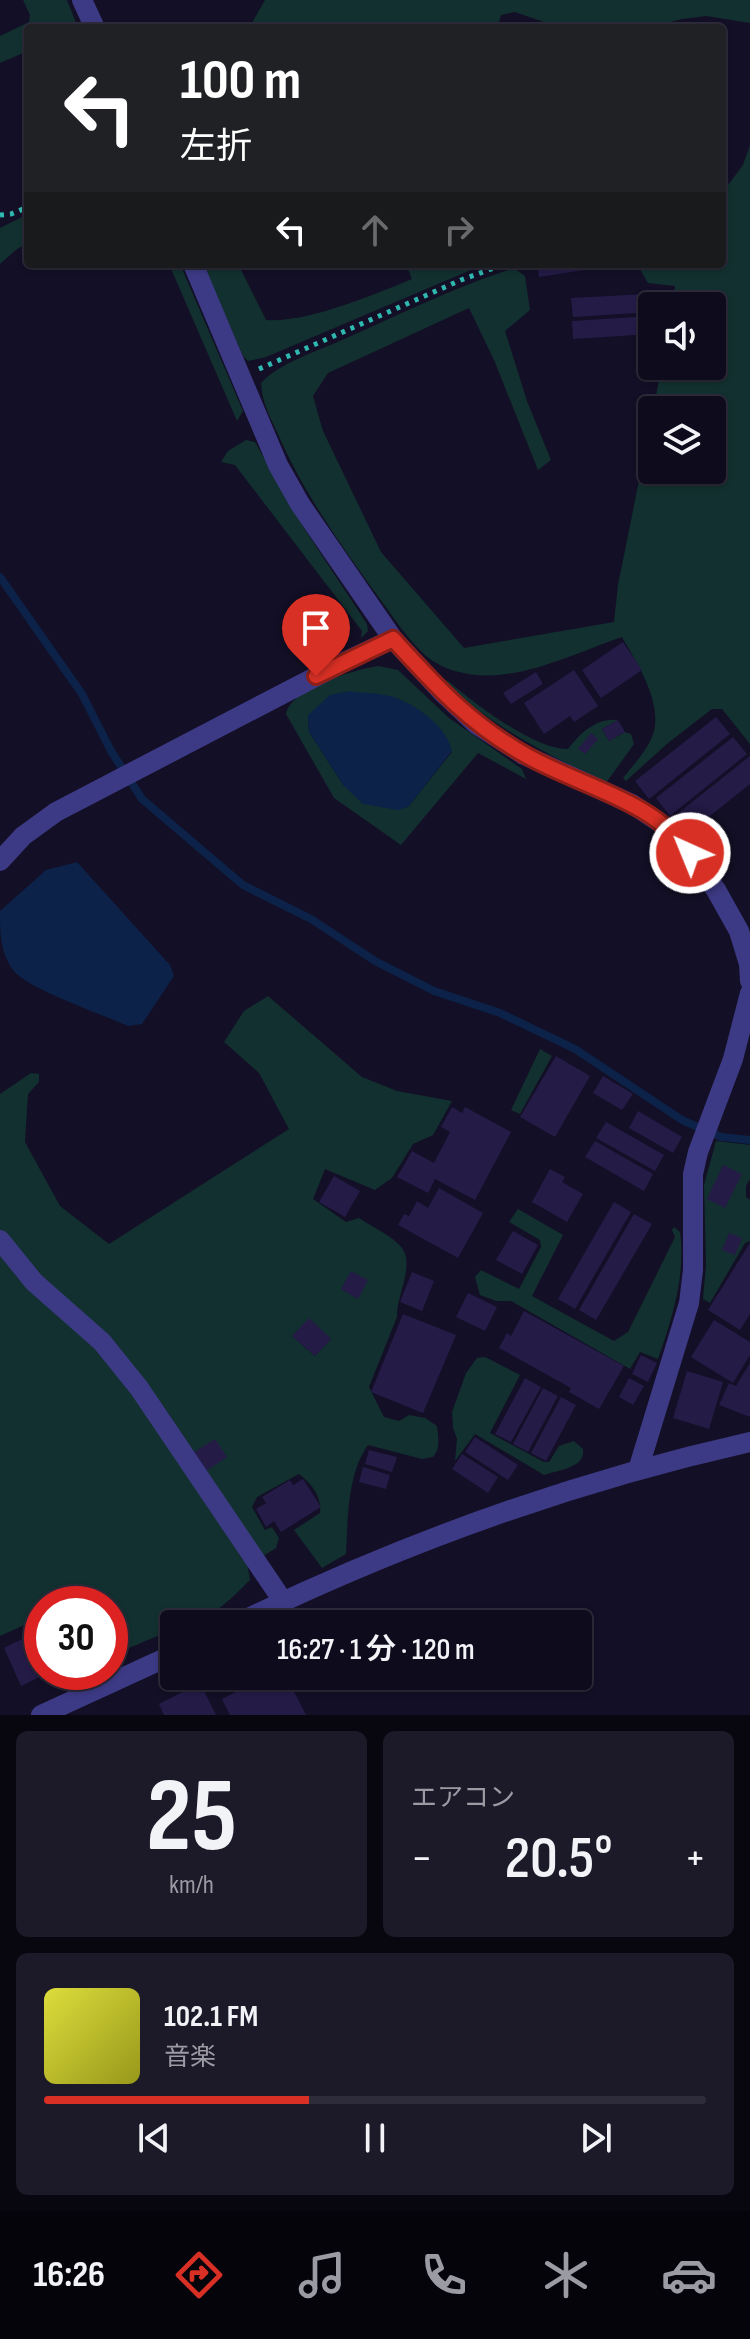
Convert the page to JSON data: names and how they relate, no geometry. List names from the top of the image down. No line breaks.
{"page":{"turn":["100 m","左折"],"limit":"30","trip":"16:27 · 1 分 · 120 m","tile":[["25","km/h"],"エアコン"],"heat":["−","20.5°","+"],"song":["102.1 FM","音楽"],"tabs":"16:26"}}
